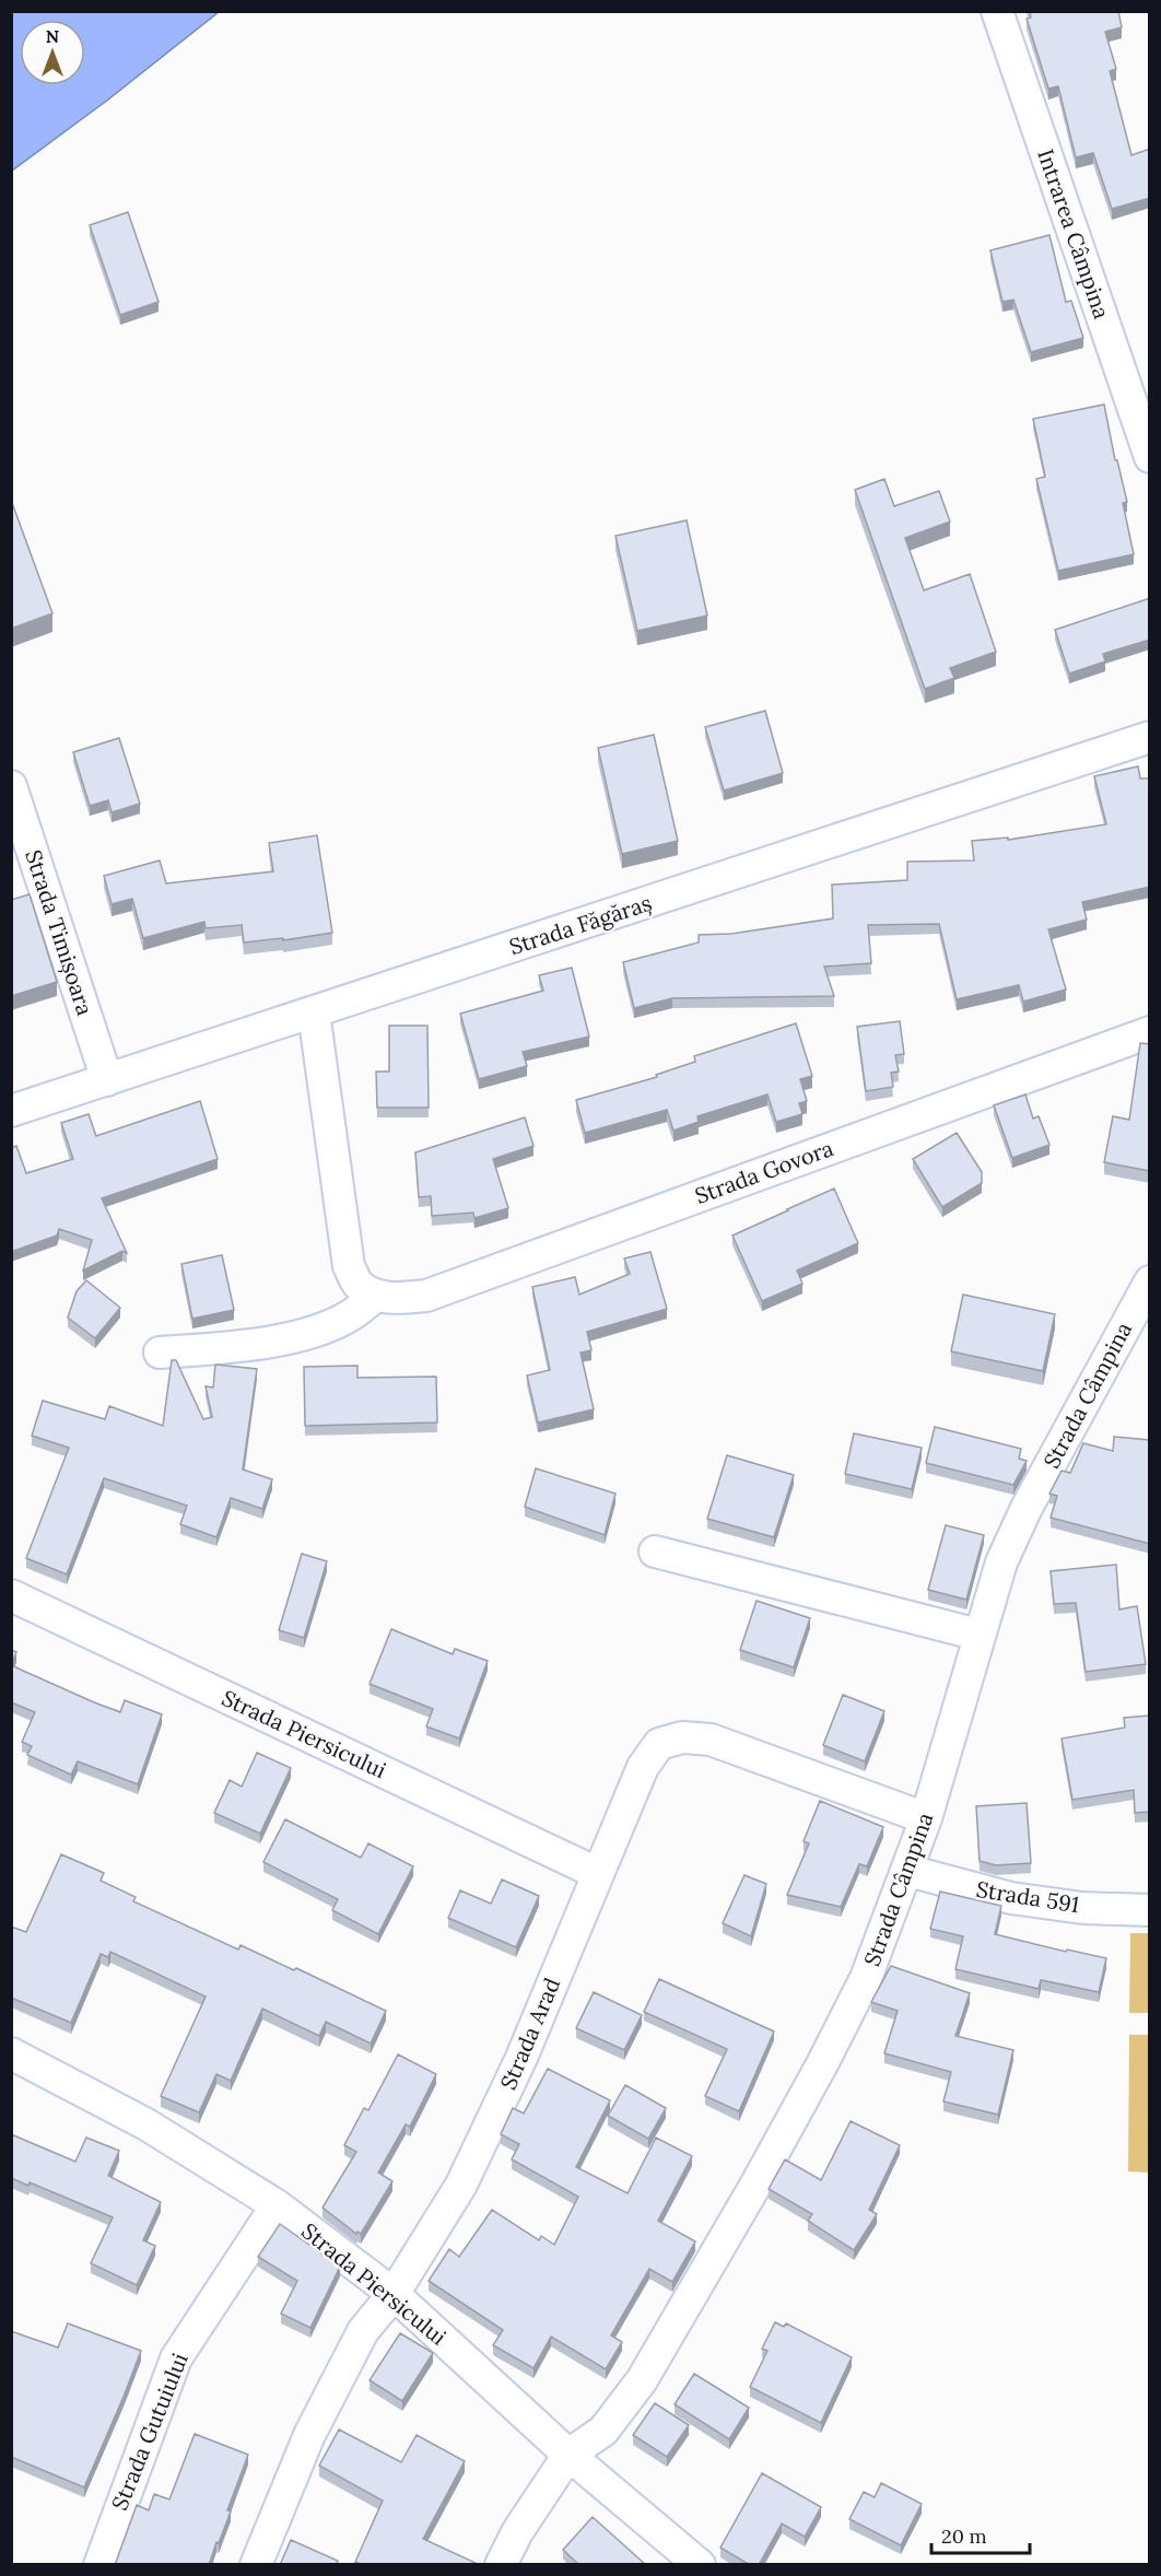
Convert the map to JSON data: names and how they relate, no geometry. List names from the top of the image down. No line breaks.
{"streets":{"street":["Intrarea Câmpina","Strada Făgăraș","Strada Timișoara","Strada Govora","Strada Câmpina","Strada Piersicului","Strada 591","Strada Arad","Strada Gutuiului"]},"crossings":[["Strada Făgăraș","Strada Timișoara"],["Strada Câmpina","Strada Piersicului"],["Strada Câmpina","Strada 591"],["Strada Câmpina","Strada Arad"],["Strada Piersicului","Strada Arad"],["Strada Piersicului","Strada Gutuiului"]],"scale_bar":"20 m","north":"top"}
